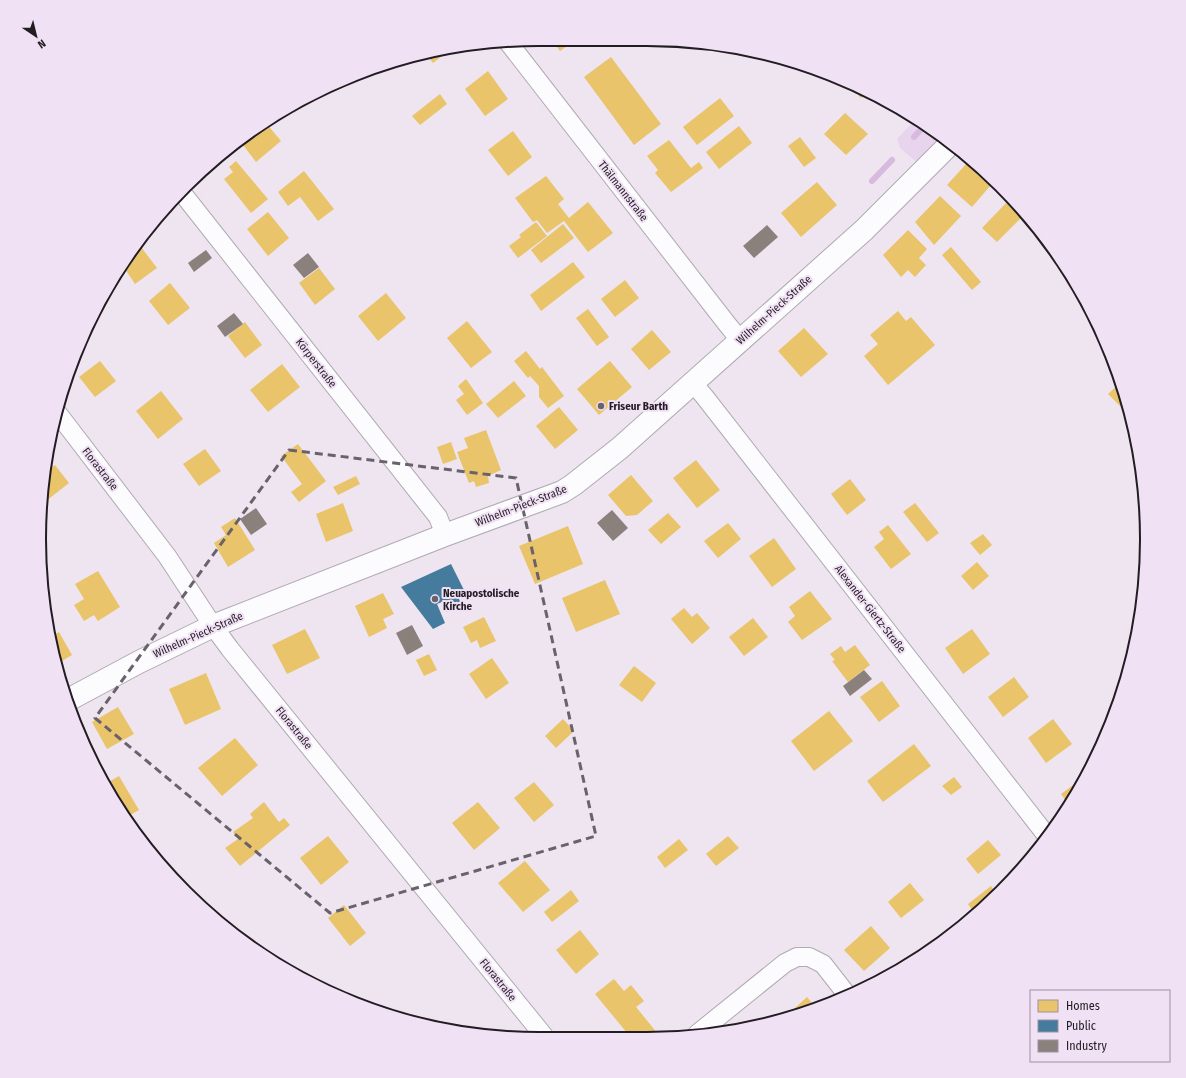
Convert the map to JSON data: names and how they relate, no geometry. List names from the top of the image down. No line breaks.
{"streets":{"street":["Thälmannstraße","Wilhelm-Pieck-Straße","Körperstraße","Florastraße","Alexander-Giertz-Straße"]},"crossings":[["Thälmannstraße","Wilhelm-Pieck-Straße"],["Wilhelm-Pieck-Straße","Körperstraße"],["Wilhelm-Pieck-Straße","Florastraße"],["Wilhelm-Pieck-Straße","Alexander-Giertz-Straße"]],"places":["Friseur Barth","Neuapostolische Kirche"],"legend":["Homes","Public","Industry"],"north":"bottom right"}
